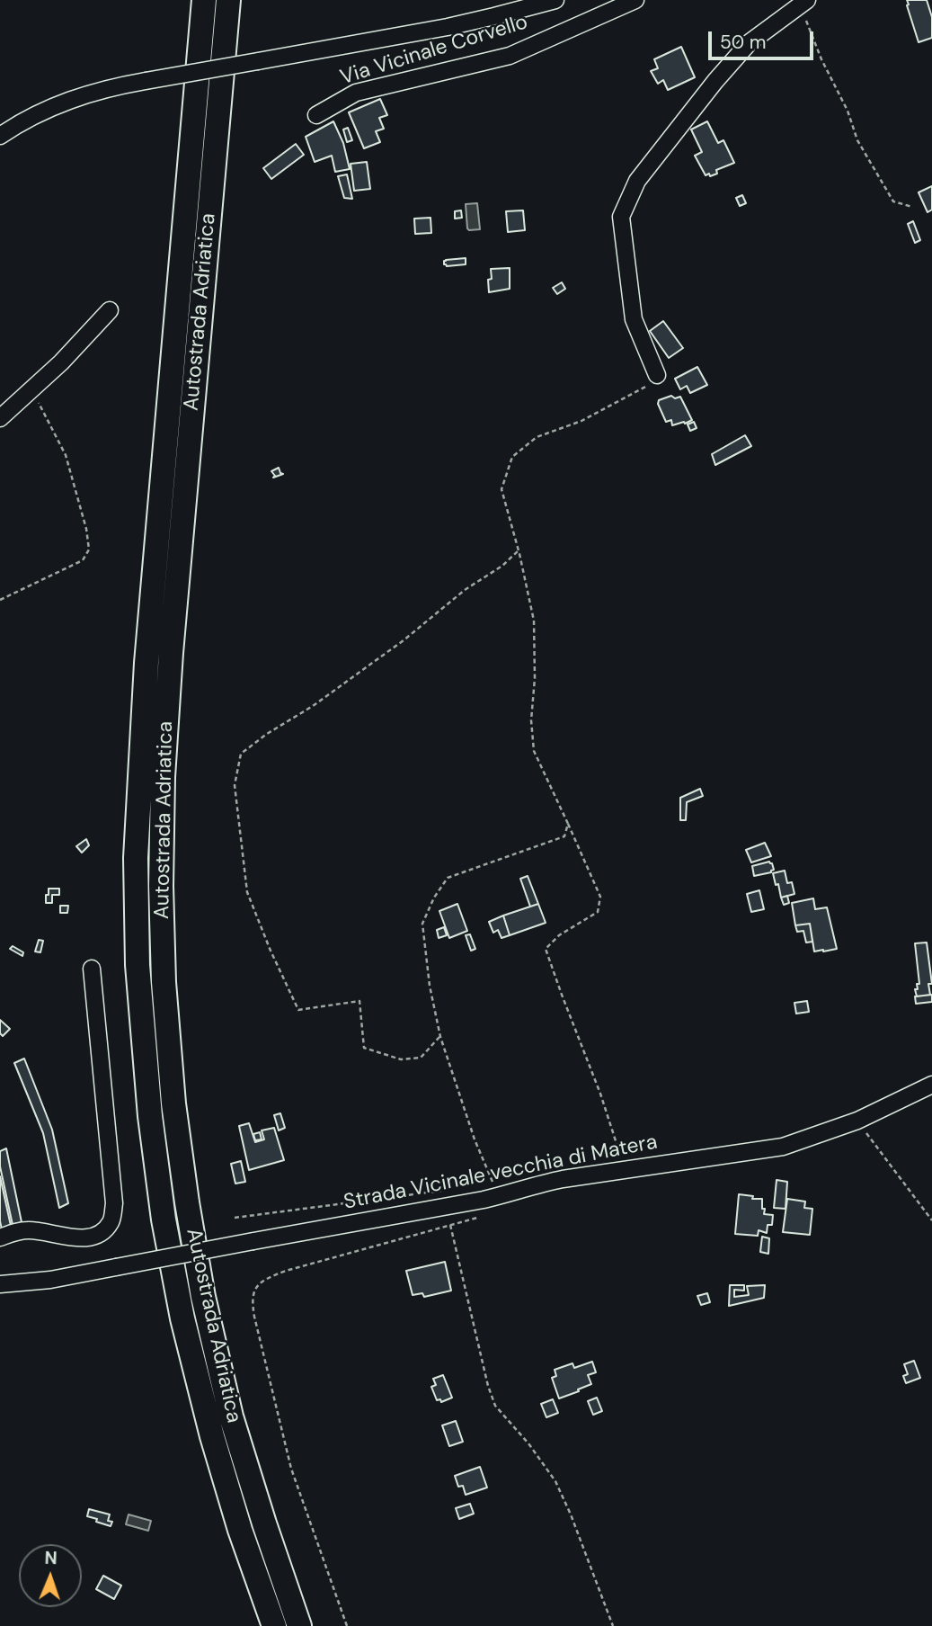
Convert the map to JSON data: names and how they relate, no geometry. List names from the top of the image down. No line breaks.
{"streets":{"highway":["Autostrada Adriatica"],"street":["Via Vicinale Corvello","Strada Vicinale vecchia di Matera"]},"scale_bar":"50 m","north":"top"}
